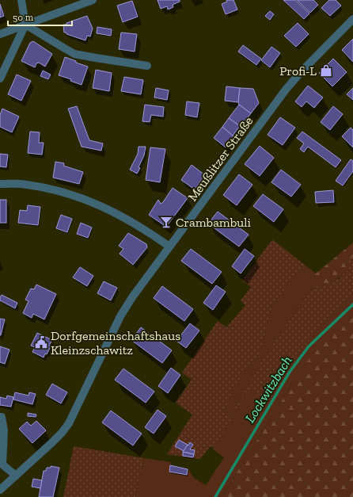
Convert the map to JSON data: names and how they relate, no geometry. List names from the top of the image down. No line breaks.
{"streets":{"street":["Meußlitzer Straße"]},"water":["Lockwitzbach"],"places":{"shop":["Profi-L"],"bar":["Crambambuli"],"public building":["Dorfgemeinschaftshaus Kleinzschawitz"]},"scale_bar":"50 m"}
